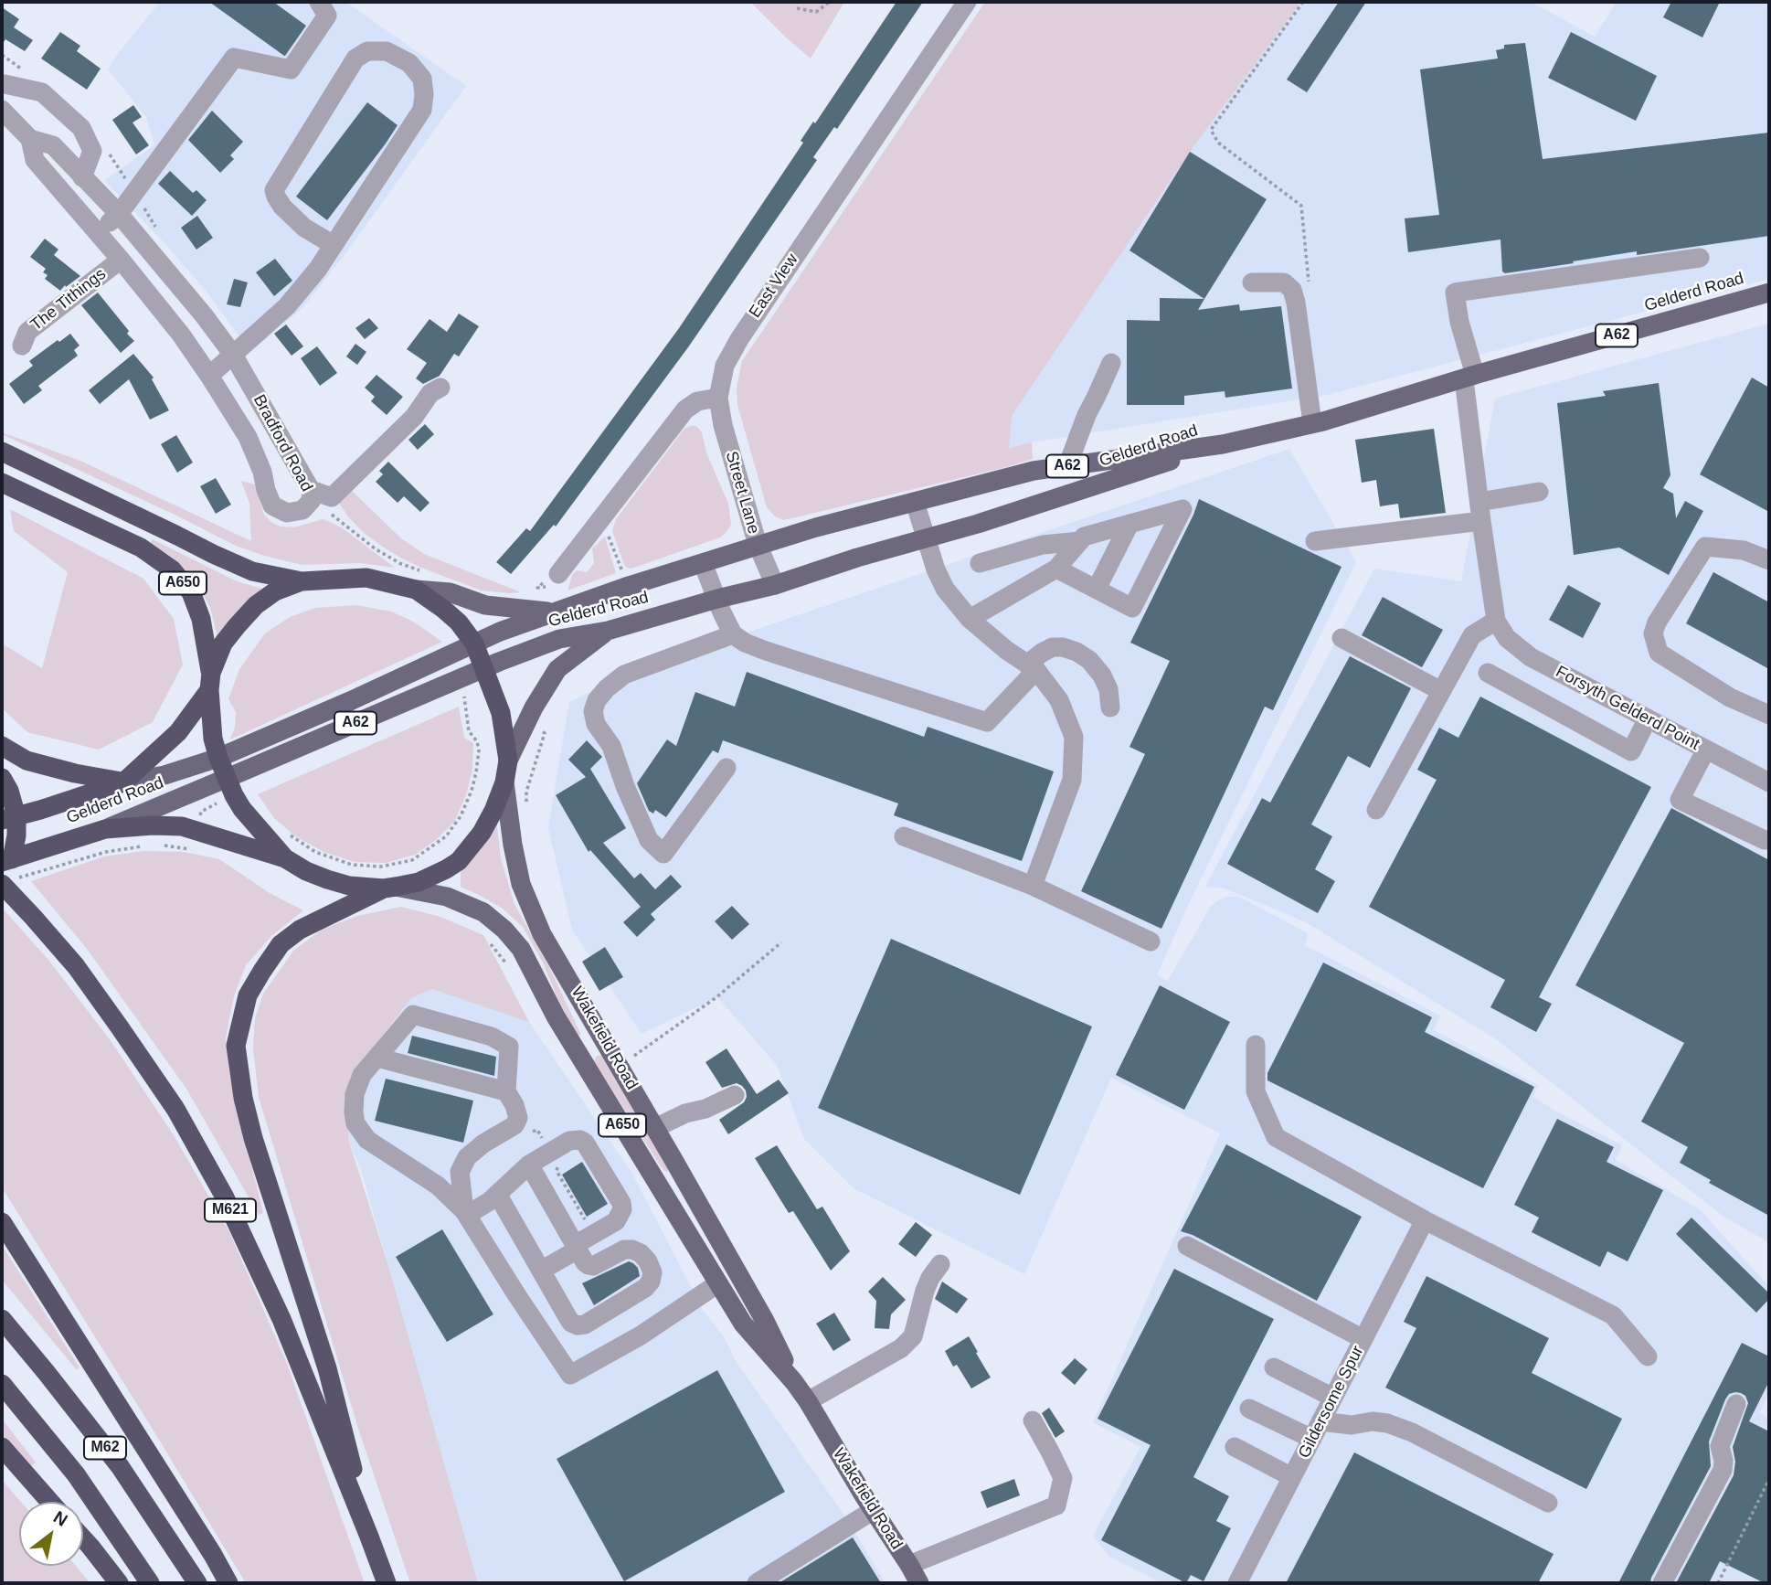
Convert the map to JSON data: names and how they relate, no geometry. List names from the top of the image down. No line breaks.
{"streets":{"highway":["Gelderd Road","A62","A650","M621","M62"],"main road":["Wakefield Road"],"street":["East View","The Tithings","Bradford Road","Street Lane","Forsyth Gelderd Point","Gildersome Spur"]},"crossings":[["East View","Street Lane"],["Gelderd Road","Street Lane"],["Gelderd Road","A650"],["Gelderd Road","Forsyth Gelderd Point"],["The Tithings","Bradford Road"],["Wakefield Road","M621"]],"north":"top right"}
